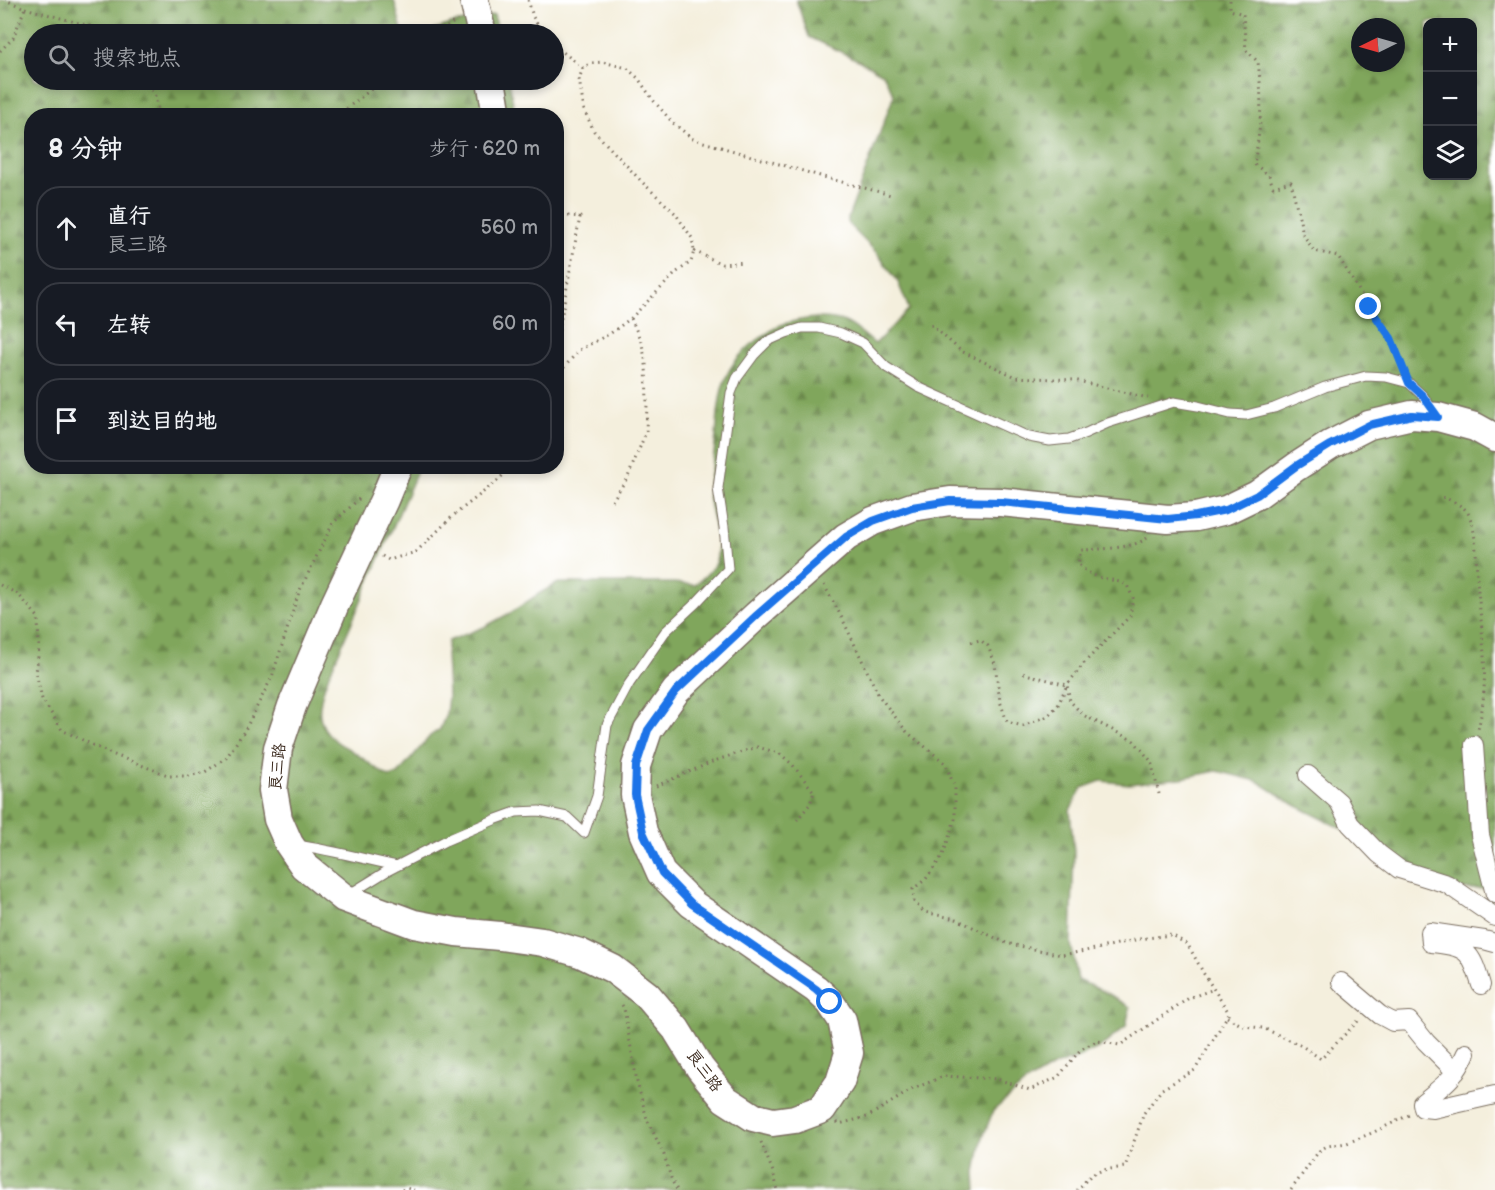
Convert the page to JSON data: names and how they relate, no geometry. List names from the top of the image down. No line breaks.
{"streets":{"main road":["良三路"]},"north":"left","page":{"map_buttons":["+","−"],"search":"搜索地点","heading":["8 分钟","步行 · 620 m"],"list":[["直行","良三路","560 m"],["左转","60 m"],"到达目的地"]}}
